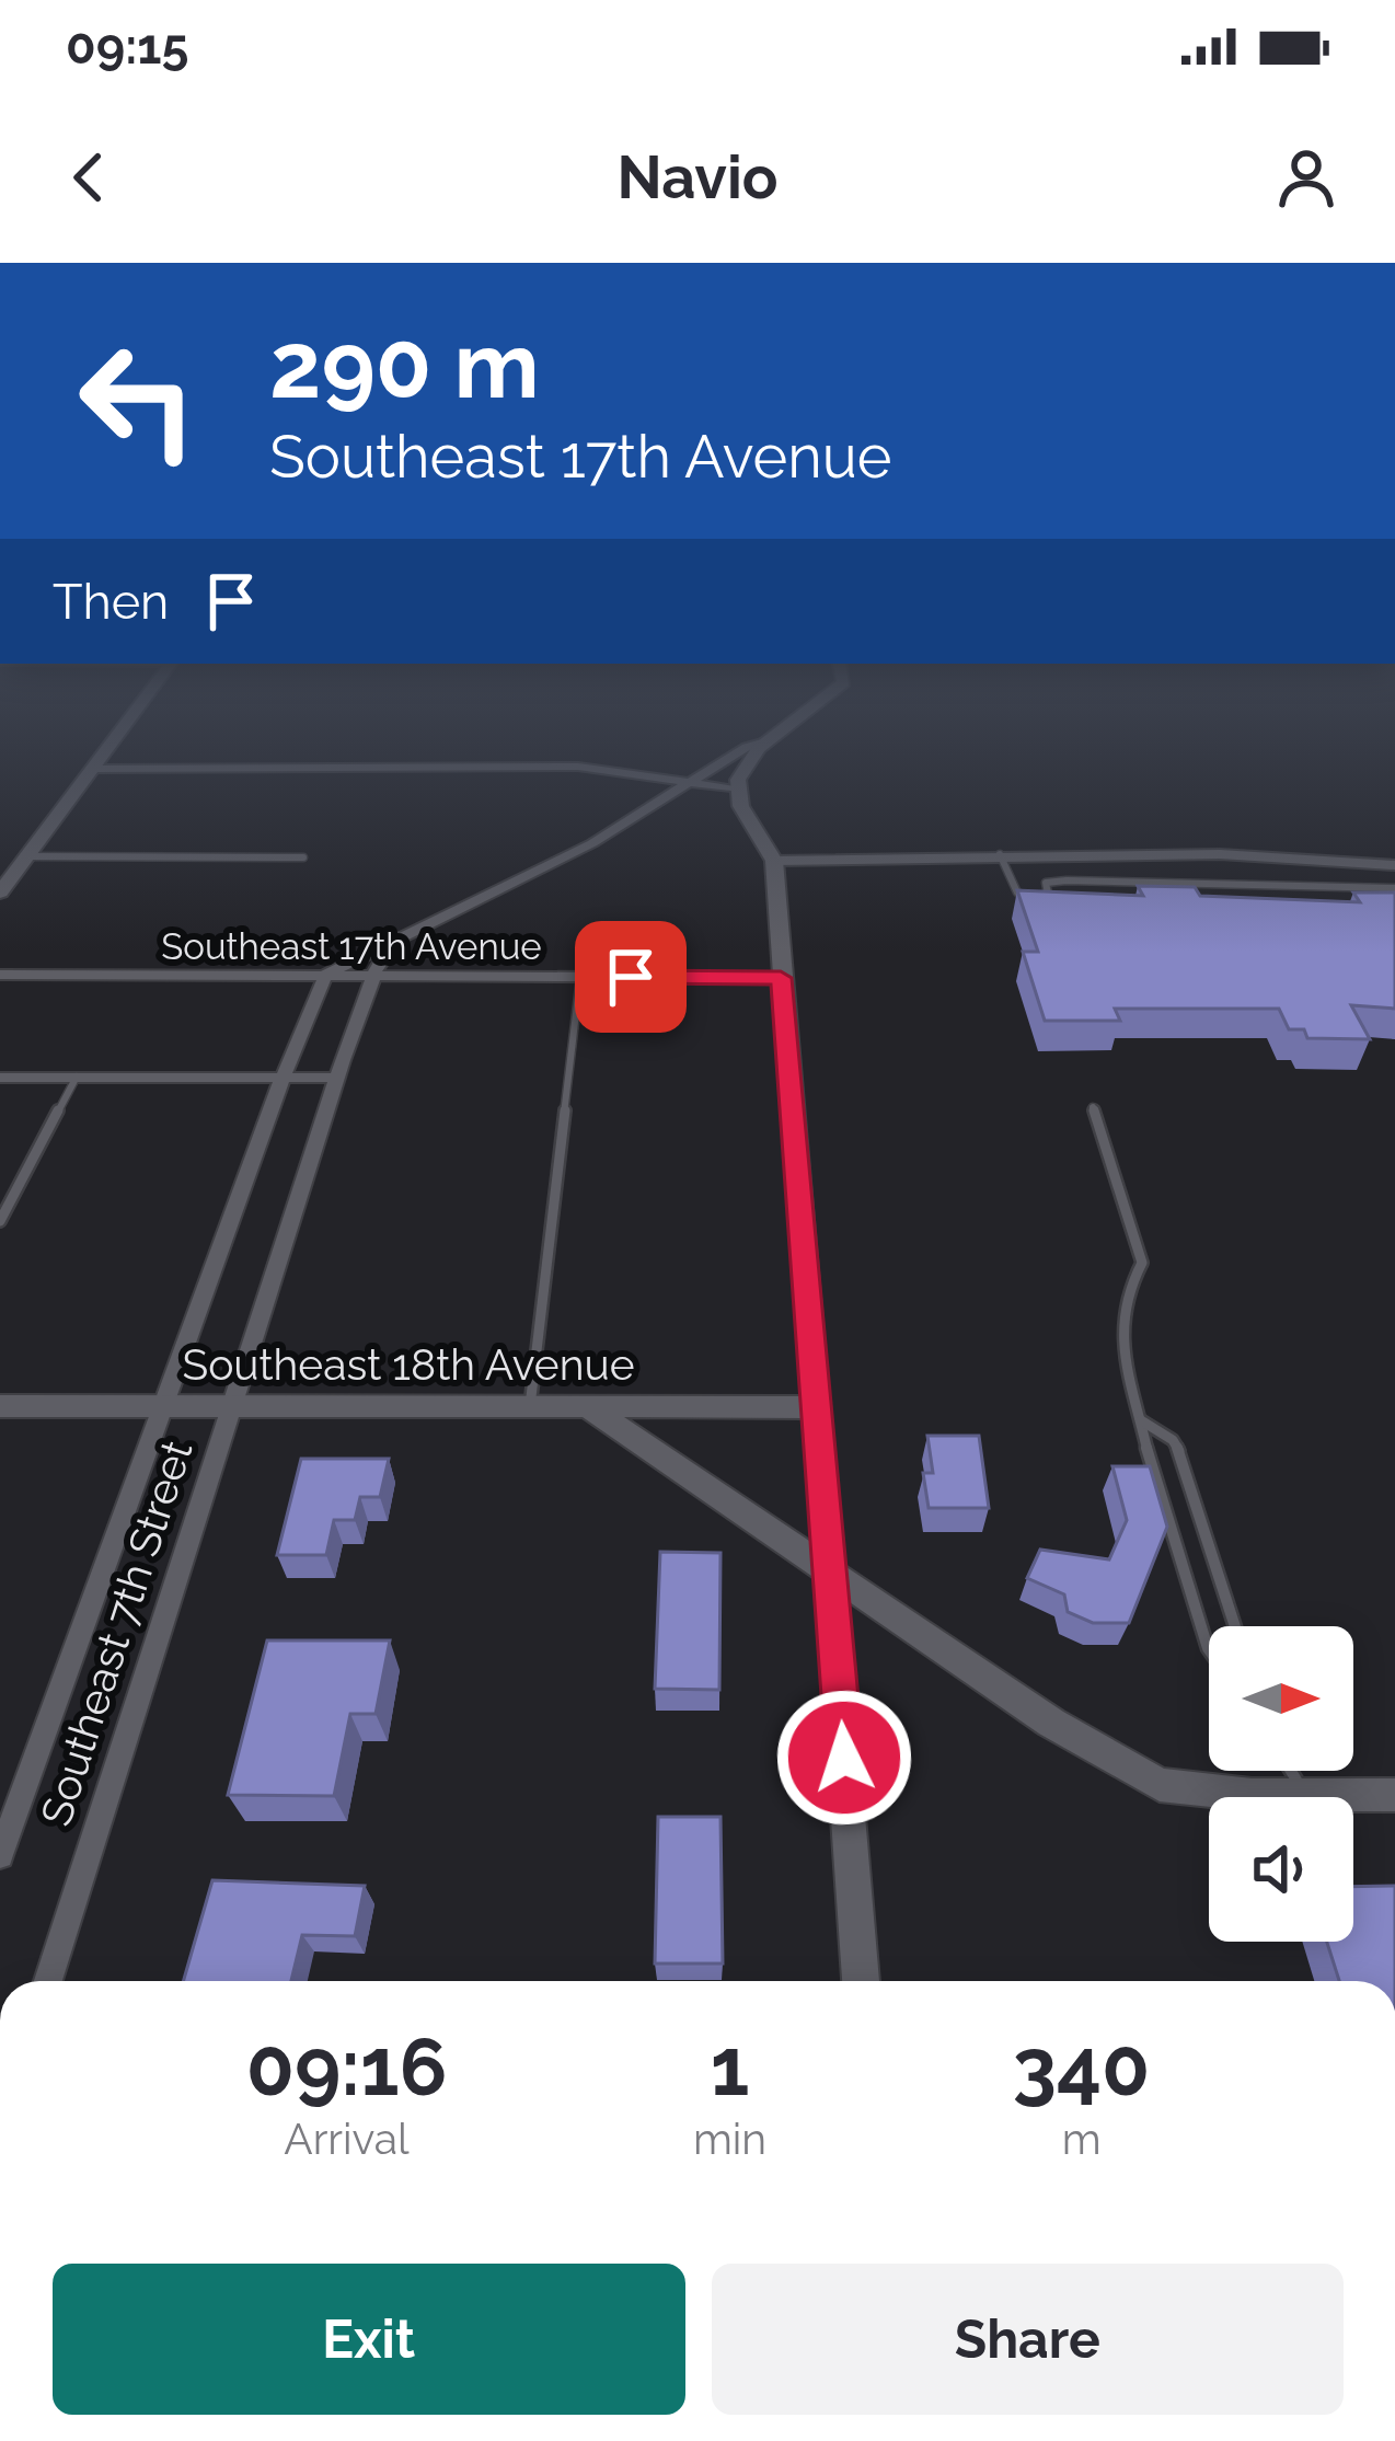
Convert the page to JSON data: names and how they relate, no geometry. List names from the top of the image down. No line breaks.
{"streets":{"street":["Southeast 17th Avenue","Southeast 18th Avenue","Southeast 7th Street"]},"crossings":[["Southeast 17th Avenue","Southeast 7th Street"],["Southeast 18th Avenue","Southeast 7th Street"]],"north":"right","page":{"status":"09:15","header":"Navio","turn":["290 m","Southeast 17th Avenue"],"then":"Then","eta":["09:16","Arrival","1","min","340","m"],"buttons":["Exit","Share"]}}
